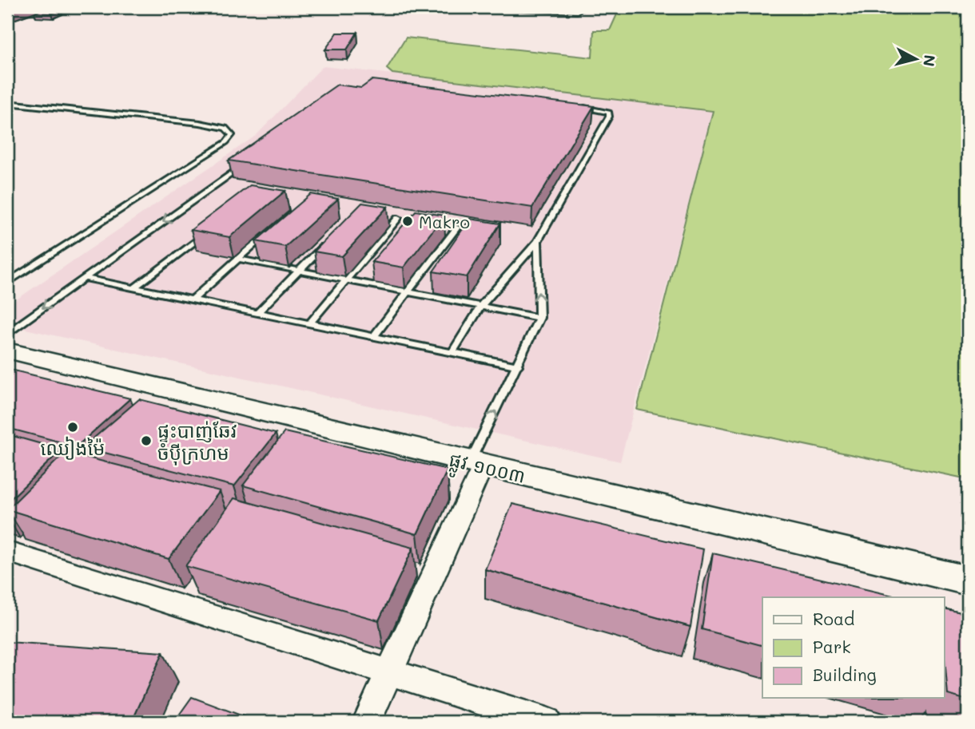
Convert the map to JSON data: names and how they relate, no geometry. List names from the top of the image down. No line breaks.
{"streets":{"main road":["ផ្លូវ ១០០៣"]},"places":["Makro","ឈៀងម៉ៃ","ផ្ទះបាញ់ឆែវ ចំប៉ីក្រហម"],"legend":["Road","Park","Building"],"north":"right"}
